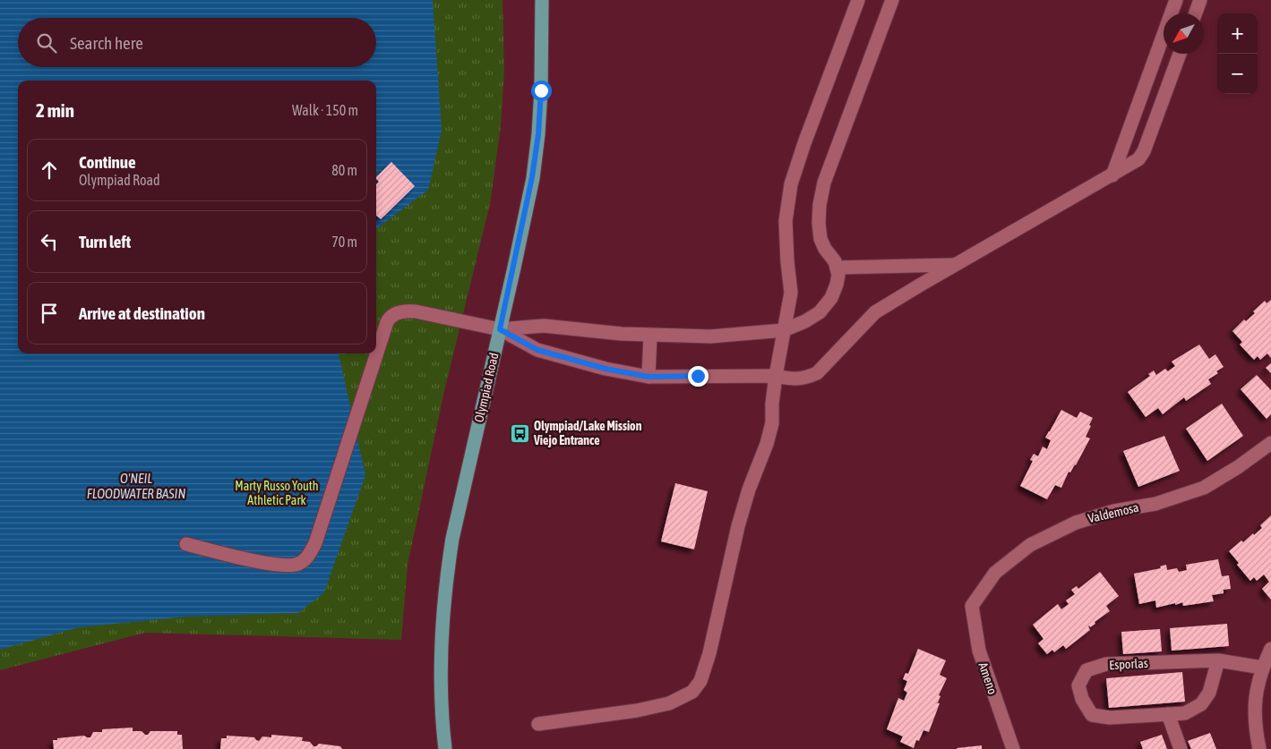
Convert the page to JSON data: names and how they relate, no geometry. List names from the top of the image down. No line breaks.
{"streets":{"main road":["Olympiad Road"],"street":["Valdemosa","Esporlas","Ameno"]},"crossings":[["Valdemosa","Ameno"]],"water":["O'NEIL FLOODWATER BASIN"],"parks":["Marty Russo Youth Athletic Park"],"places":{"bus stop":["Olympiad/Lake Mission Viejo Entrance"]},"north":"bottom left","page":{"map_buttons":["+","−"],"search":"Search here","heading":["2 min","Walk · 150 m"],"list":[["Continue","Olympiad Road","80 m"],["Turn left","70 m"],"Arrive at destination"]}}
